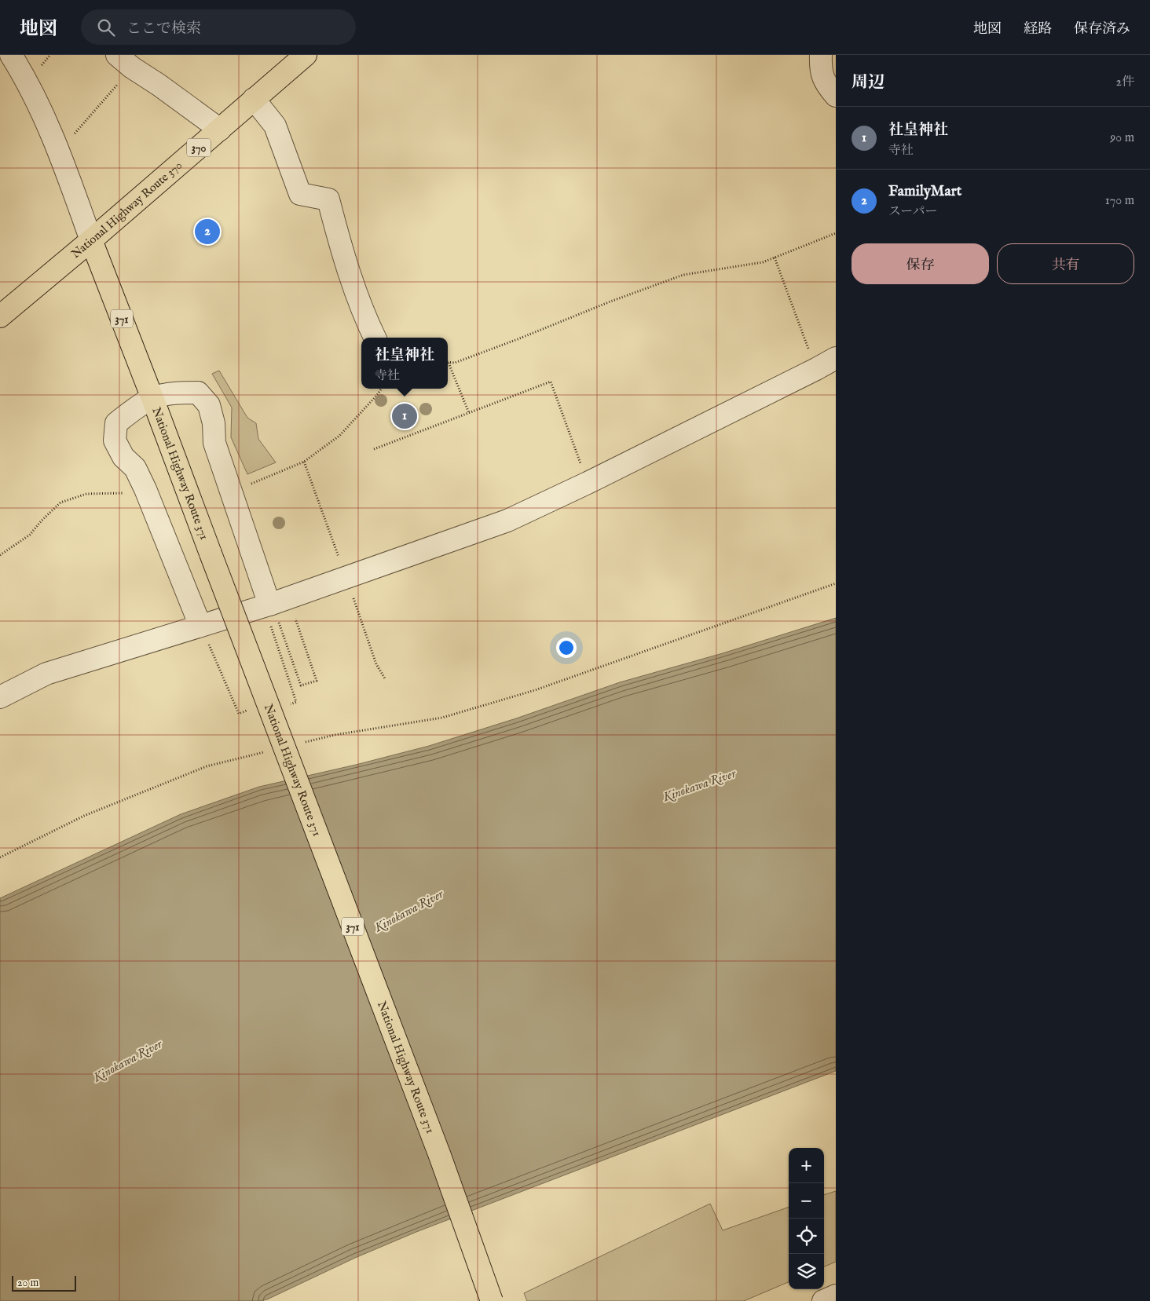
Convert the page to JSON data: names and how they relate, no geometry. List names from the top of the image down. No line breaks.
{"streets":{"highway":["370","National Highway Route 370","371","National Highway Route 371"]},"crossings":[["National Highway Route 370","National Highway Route 371"]],"water":["Kinokawa River"],"scale_bar":"20 m","page":{"header":"地図","search":"ここで検索","nav":["地図","経路","保存済み"],"heading":["周辺","2件"],"list":[{"mark":"1","name":"社皇神社","note":"寺社","value":"90 m"},{"mark":"2","name":"FamilyMart","note":"スーパー","value":"170 m"}],"pins":["2","1"],"buttons":["保存","共有"],"popup":["社皇神社","寺社"],"map_buttons":["+","−"],"scale":"20 m"}}
